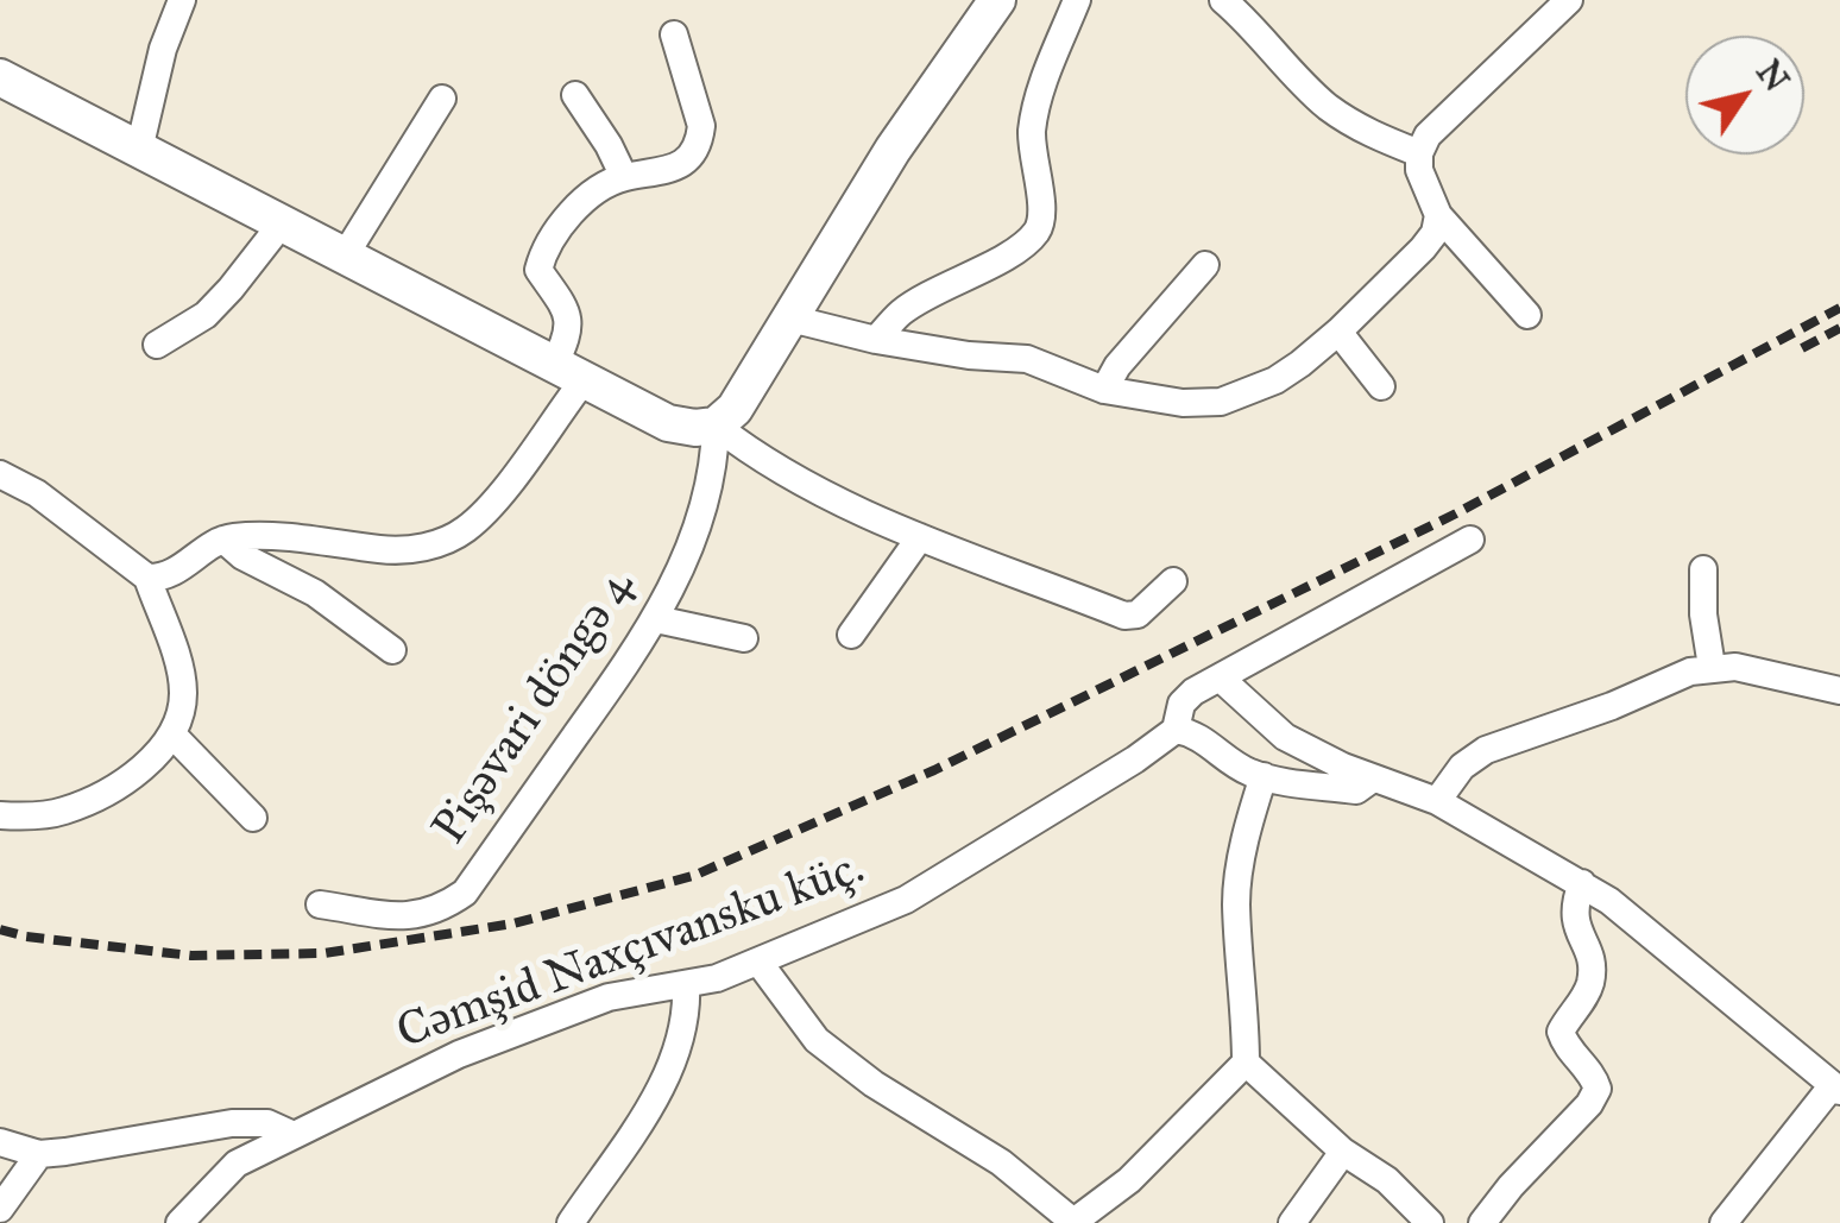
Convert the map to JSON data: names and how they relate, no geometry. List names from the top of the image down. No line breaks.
{"streets":{"street":["Pişəvari döngə 4","Cəmşid Naxçıvansku küç."]},"north":"top right"}
